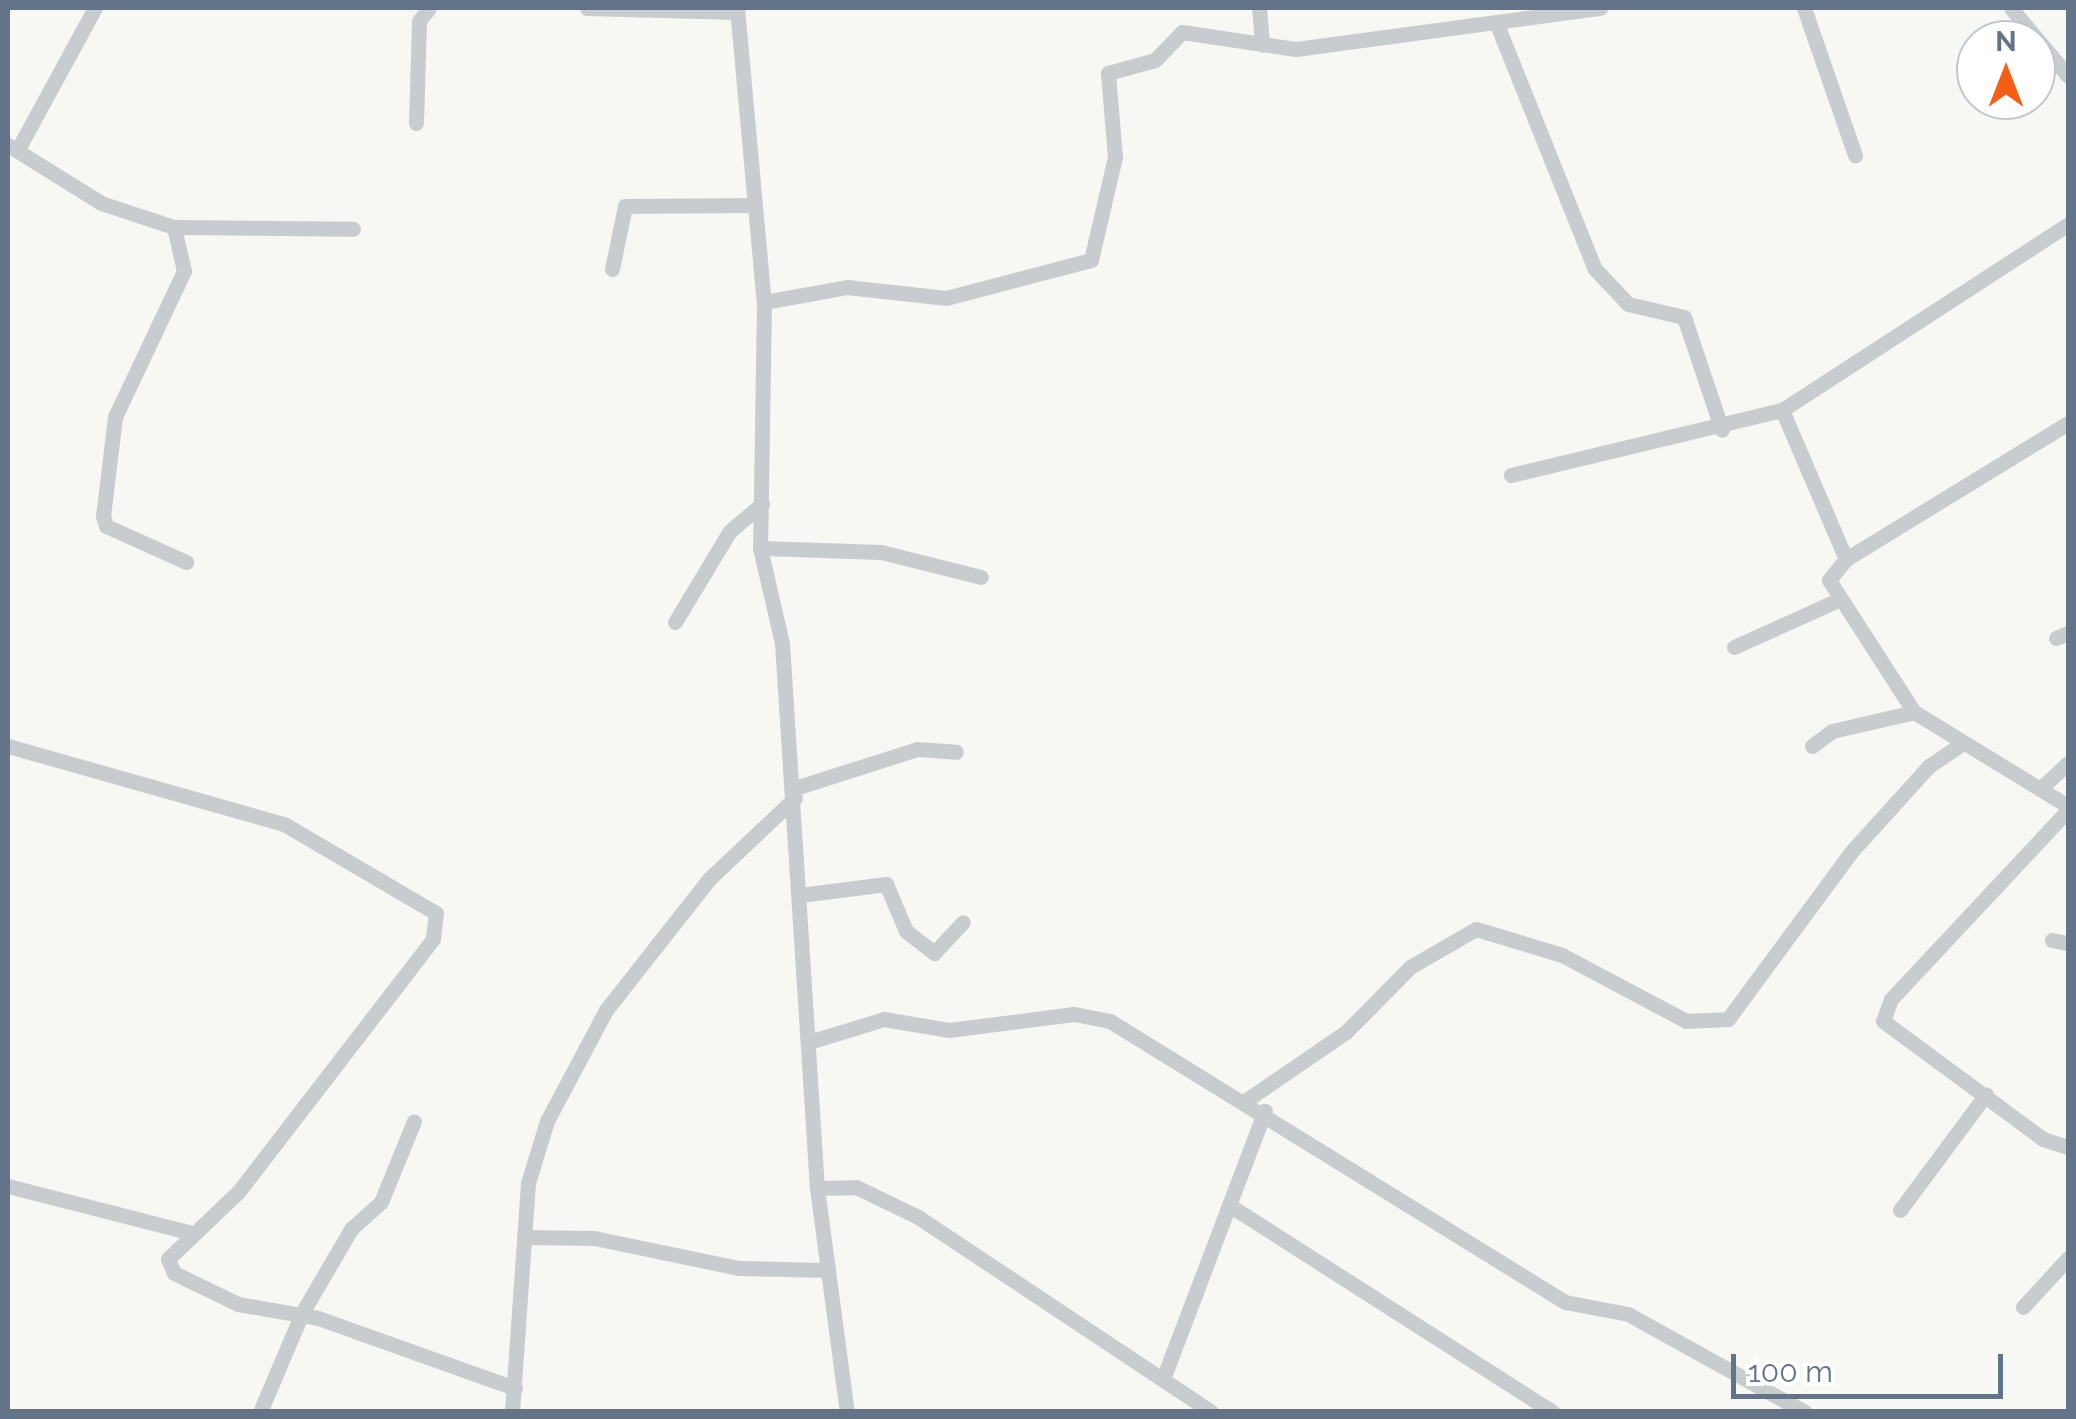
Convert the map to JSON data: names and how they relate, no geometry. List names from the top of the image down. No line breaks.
{"scale_bar":"100 m","north":"top"}
